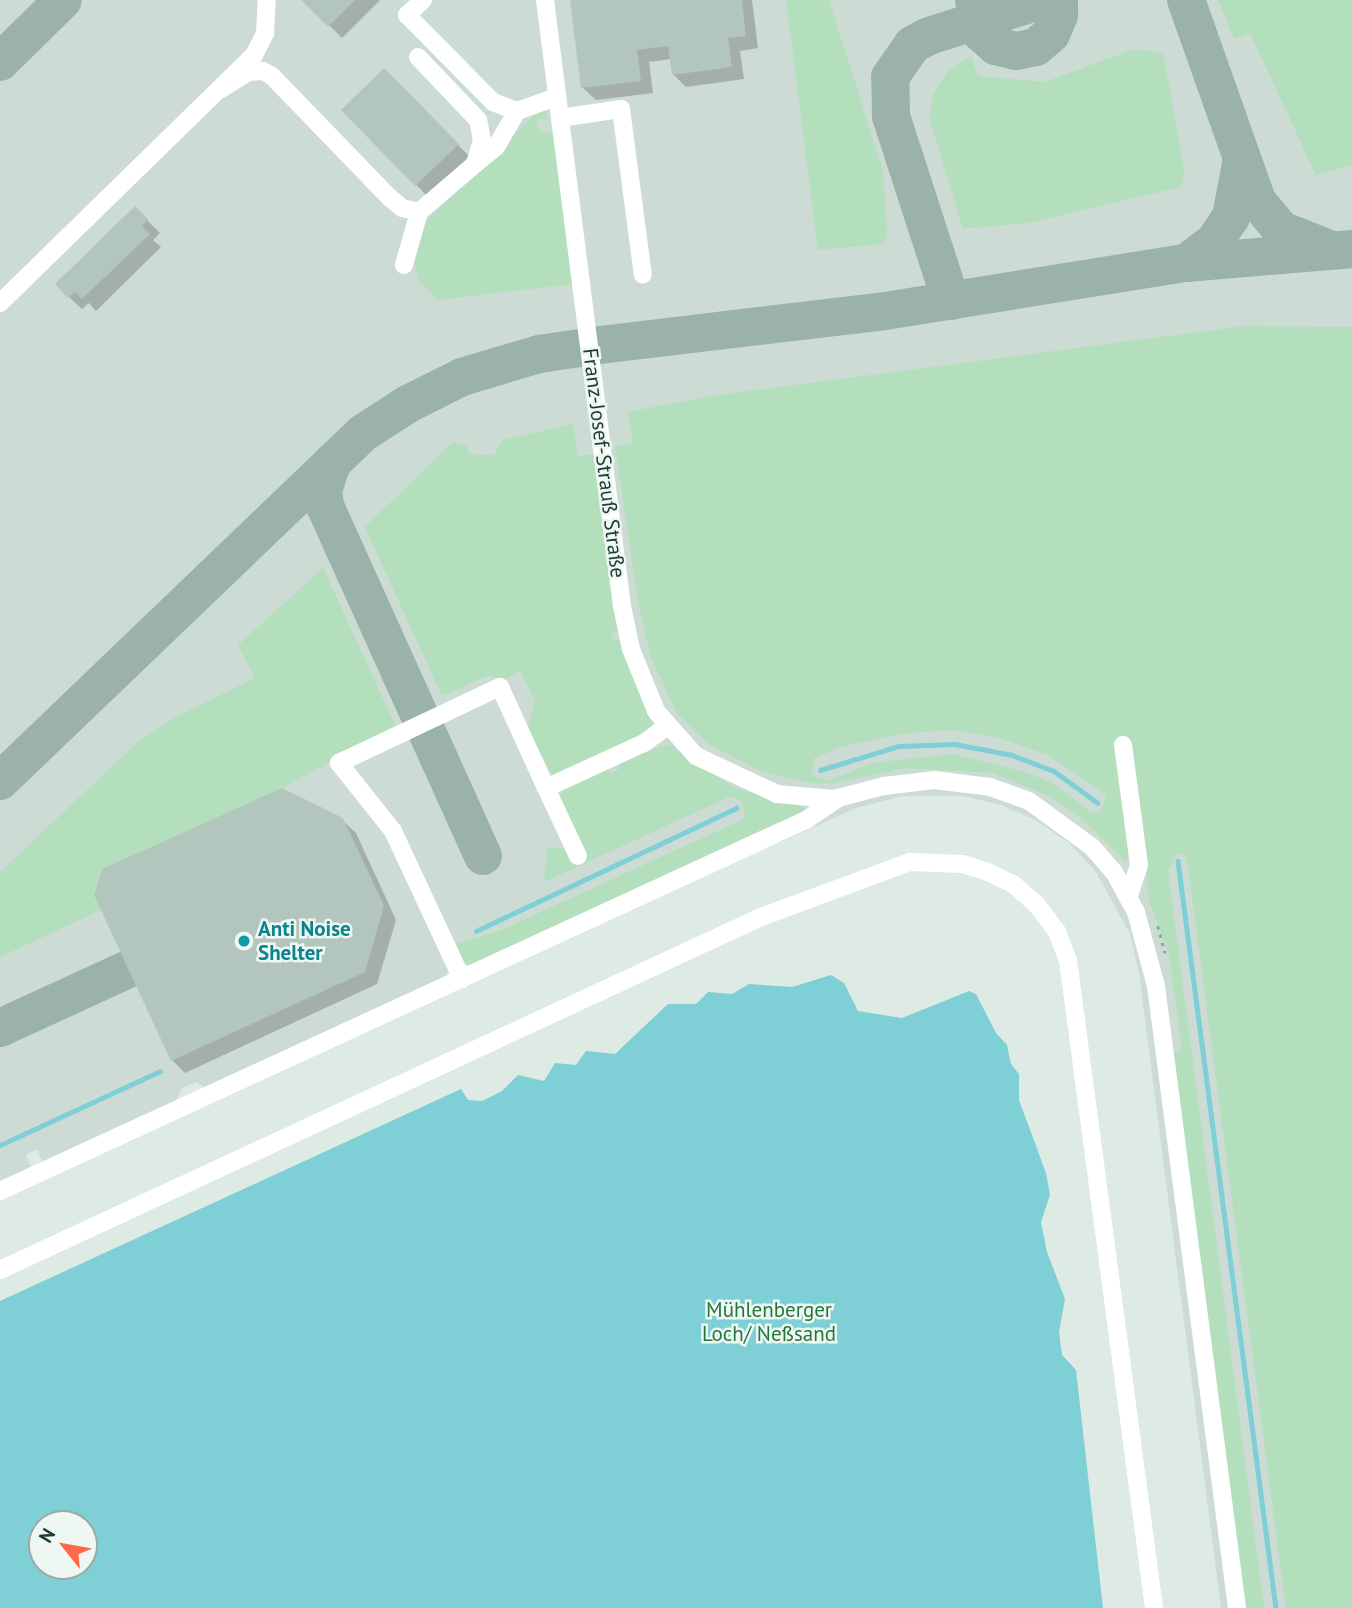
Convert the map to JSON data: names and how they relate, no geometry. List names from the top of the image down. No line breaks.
{"streets":{"street":["Franz-Josef-Strauß Straße"]},"parks":["Mühlenberger Loch/ Neßsand"],"places":["Anti Noise Shelter"],"north":"top left"}
